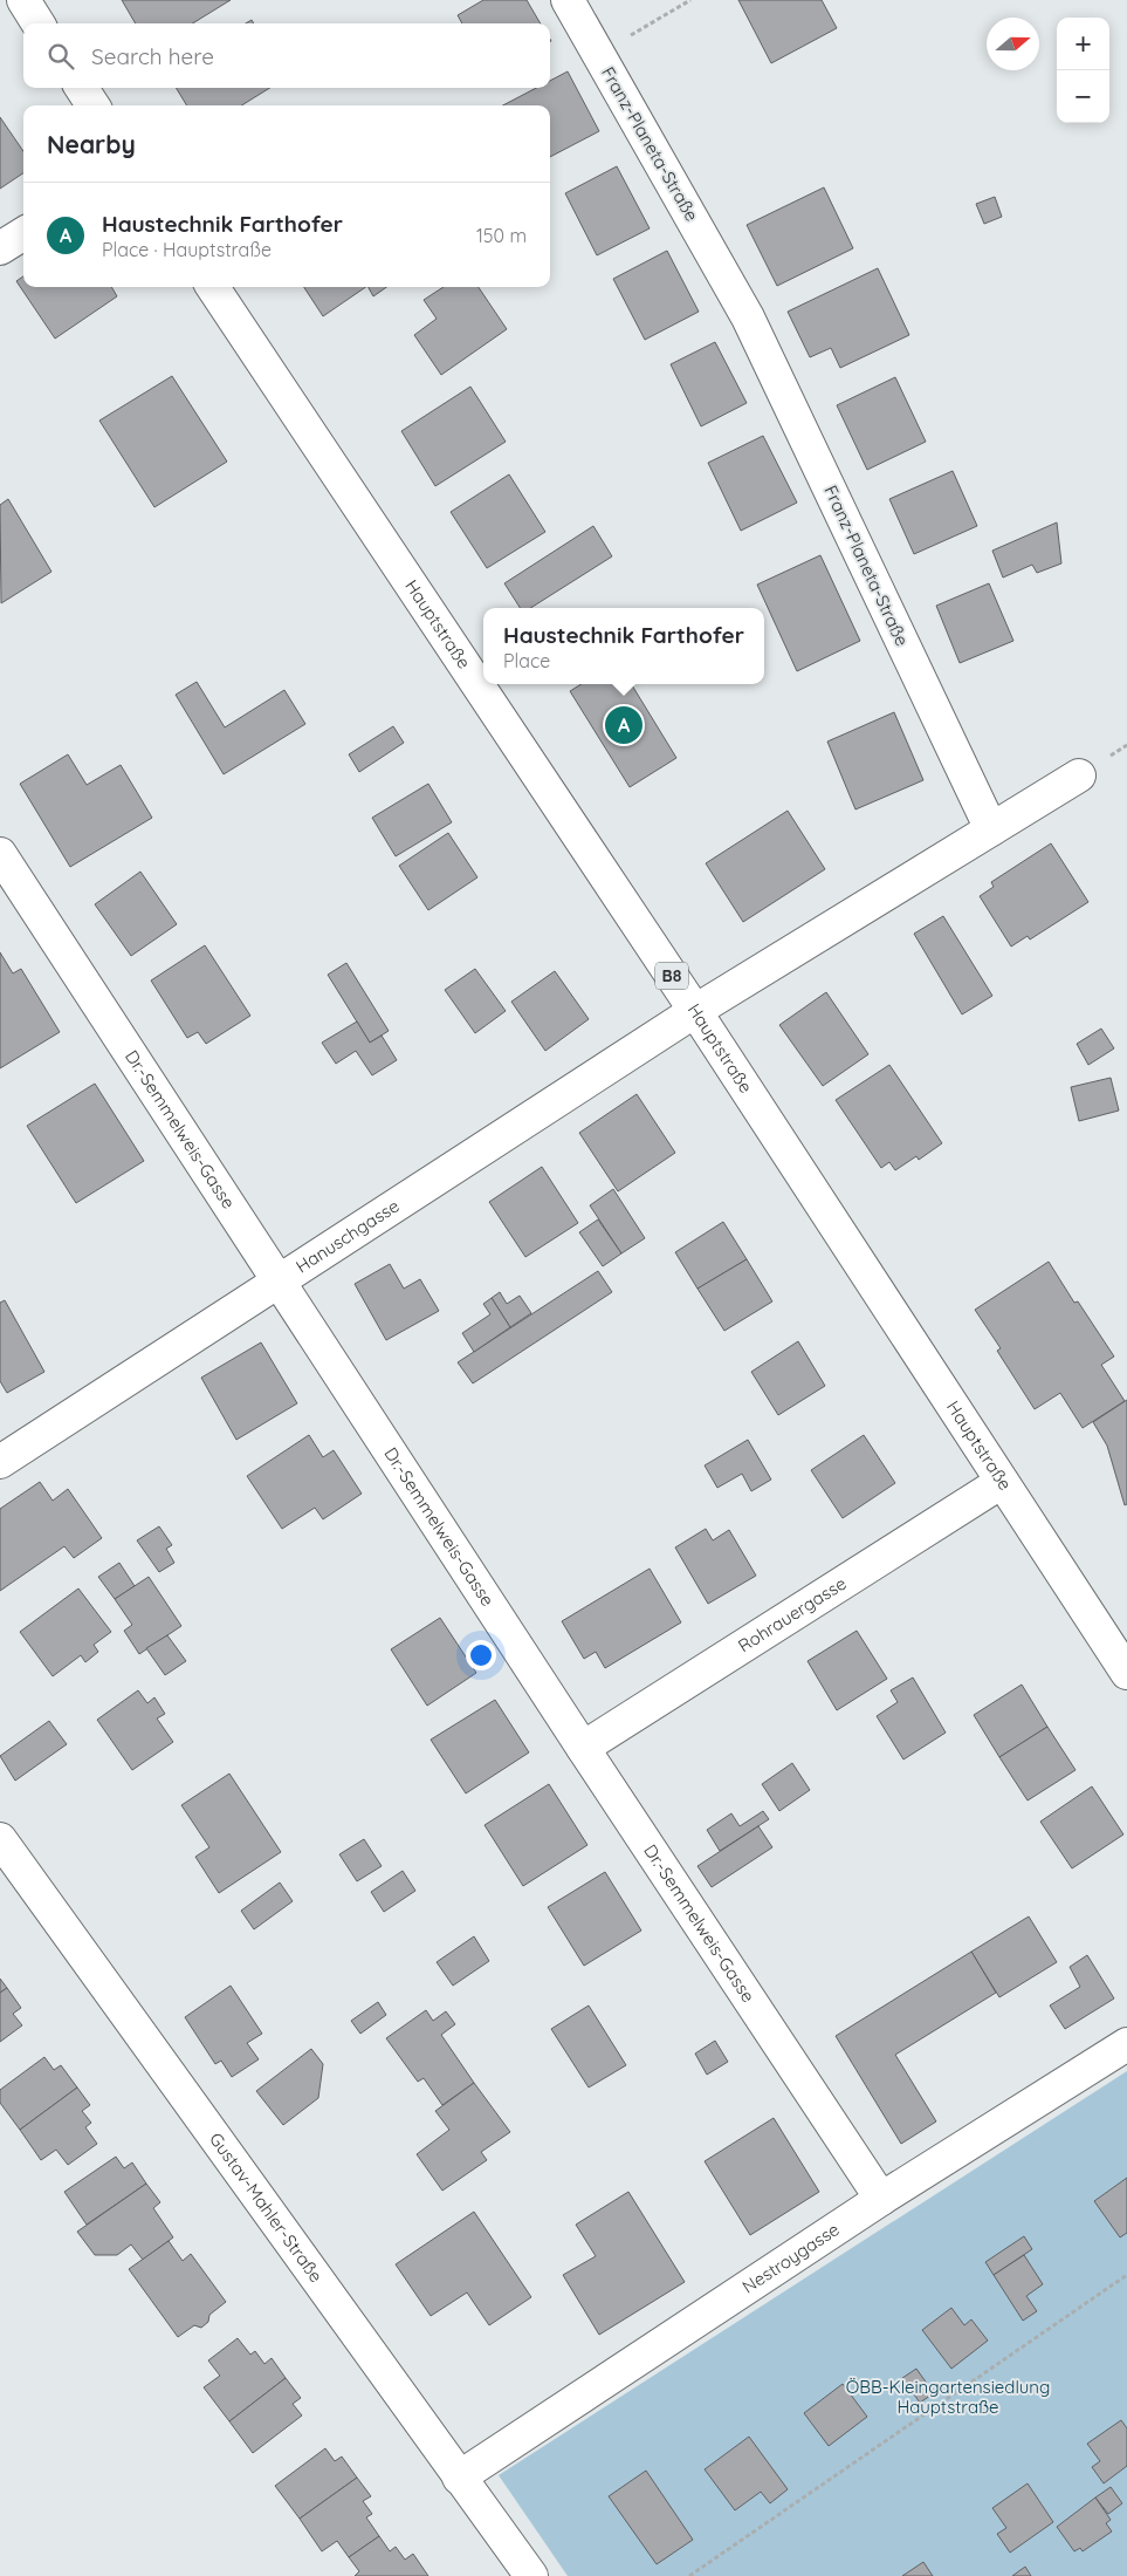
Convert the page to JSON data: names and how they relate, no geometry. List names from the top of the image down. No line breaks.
{"streets":{"street":["Franz-Planeta-Straße","Hauptstraße","B8","Dr.-Semmelweis-Gasse","Hanuschgasse","Rohrauergasse","Gustav-Mahler-Straße","Nestroygasse"]},"crossings":[["Hauptstraße","Hanuschgasse"],["Hauptstraße","Rohrauergasse"],["Dr.-Semmelweis-Gasse","Hanuschgasse"],["Dr.-Semmelweis-Gasse","Rohrauergasse"],["Dr.-Semmelweis-Gasse","Nestroygasse"],["Gustav-Mahler-Straße","Nestroygasse"]],"parks":["ÖBB-Kleingartensiedlung Hauptstraße"],"north":"right","page":{"map_buttons":["+","−"],"search":"Search here","heading":"Nearby","list":[{"mark":"A","name":"Haustechnik Farthofer","note":"Place · Hauptstraße","value":"150 m"}],"popup":["Haustechnik Farthofer","Place"],"pins":"A"}}
